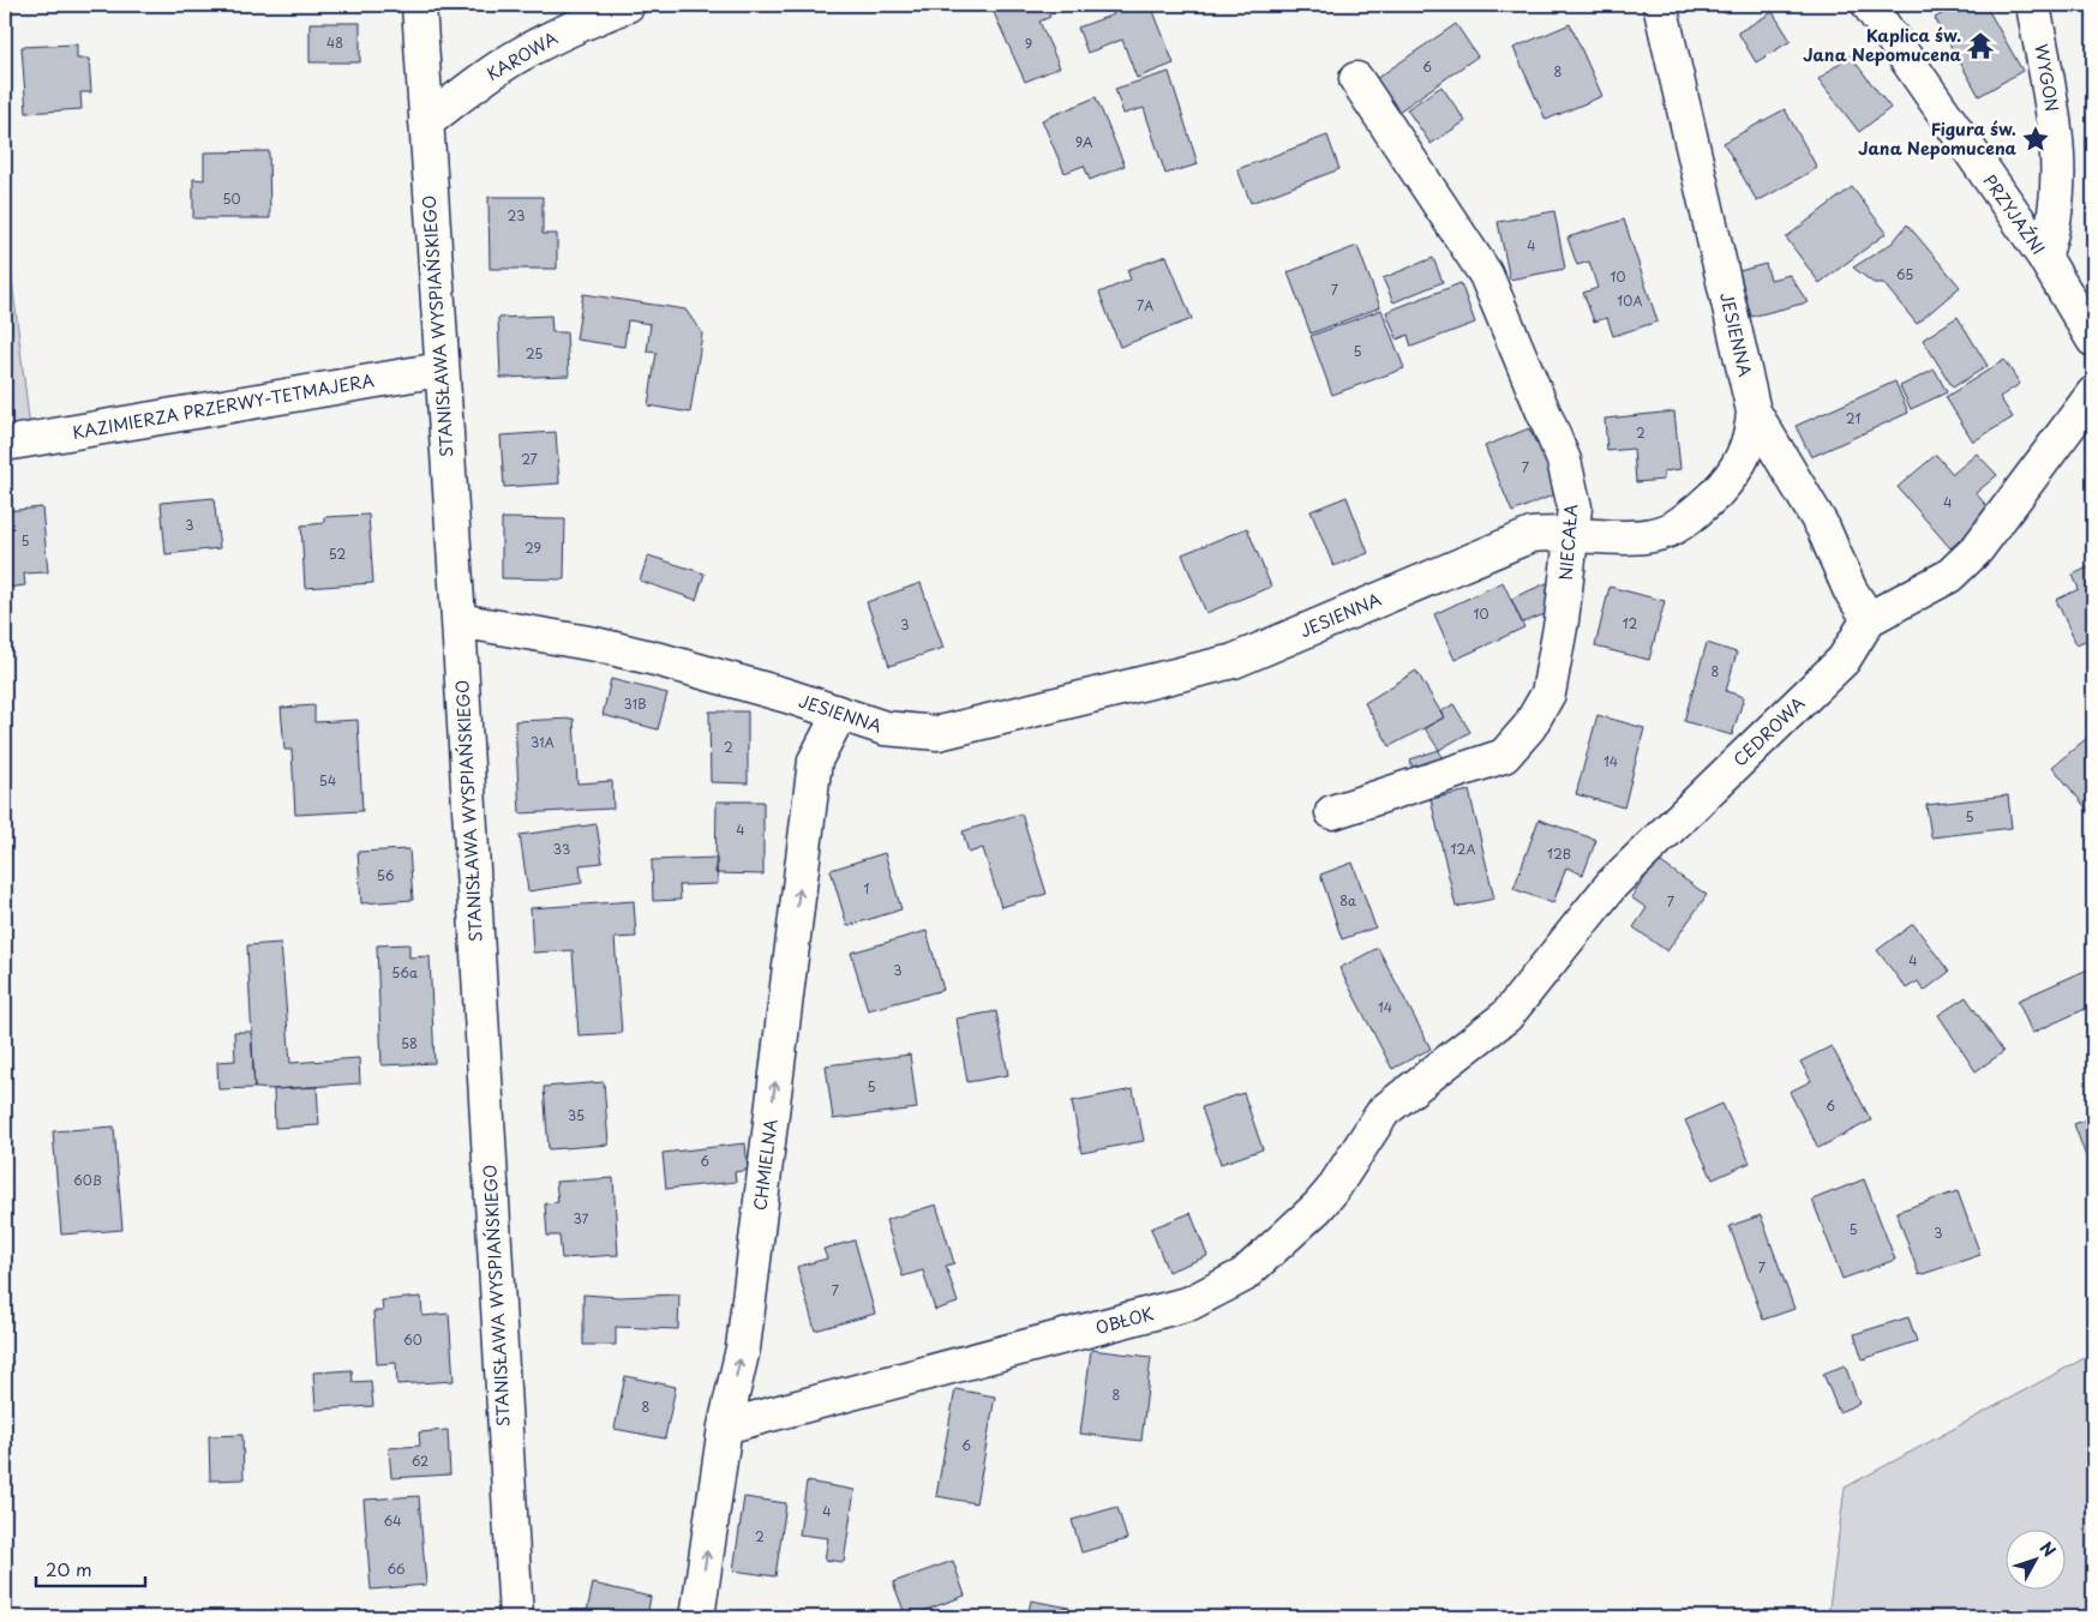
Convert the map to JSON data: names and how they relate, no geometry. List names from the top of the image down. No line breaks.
{"streets":{"street":["KAROWA","WYGON","PRZYJAŹNI","STANISŁAWA WYSPIAŃSKIEGO","JESIENNA","KAZIMIERZA PRZERWY-TETMAJERA","NIECAŁA","CEDROWA","CHMIELNA","OBŁOK"]},"crossings":[["KAROWA","STANISŁAWA WYSPIAŃSKIEGO"],["WYGON","PRZYJAŹNI"],["STANISŁAWA WYSPIAŃSKIEGO","JESIENNA"],["STANISŁAWA WYSPIAŃSKIEGO","KAZIMIERZA PRZERWY-TETMAJERA"],["JESIENNA","NIECAŁA"],["JESIENNA","CHMIELNA"],["CEDROWA","OBŁOK"],["CHMIELNA","OBŁOK"]],"one_way":["CHMIELNA"],"places":{"temple":["Kaplica św. Jana Nepomucena"],"place":["Figura św. Jana Nepomucena"]},"house_numbers":["48","9","6","8","9A","50","23","4","65","10","7","10A","7A","5","25","21","2","27","7","4","3","5","29","52","10","12","3","8","31B","31A","2","14","54","5","4","33","12A","12B","56","1","8a","7","4","3","56a","14","58","5","6","35","6","60B","37","5","3","7","7","60","8","8","6","62","4","64","2","66"],"scale_bar":"20 m","north":"top right"}
